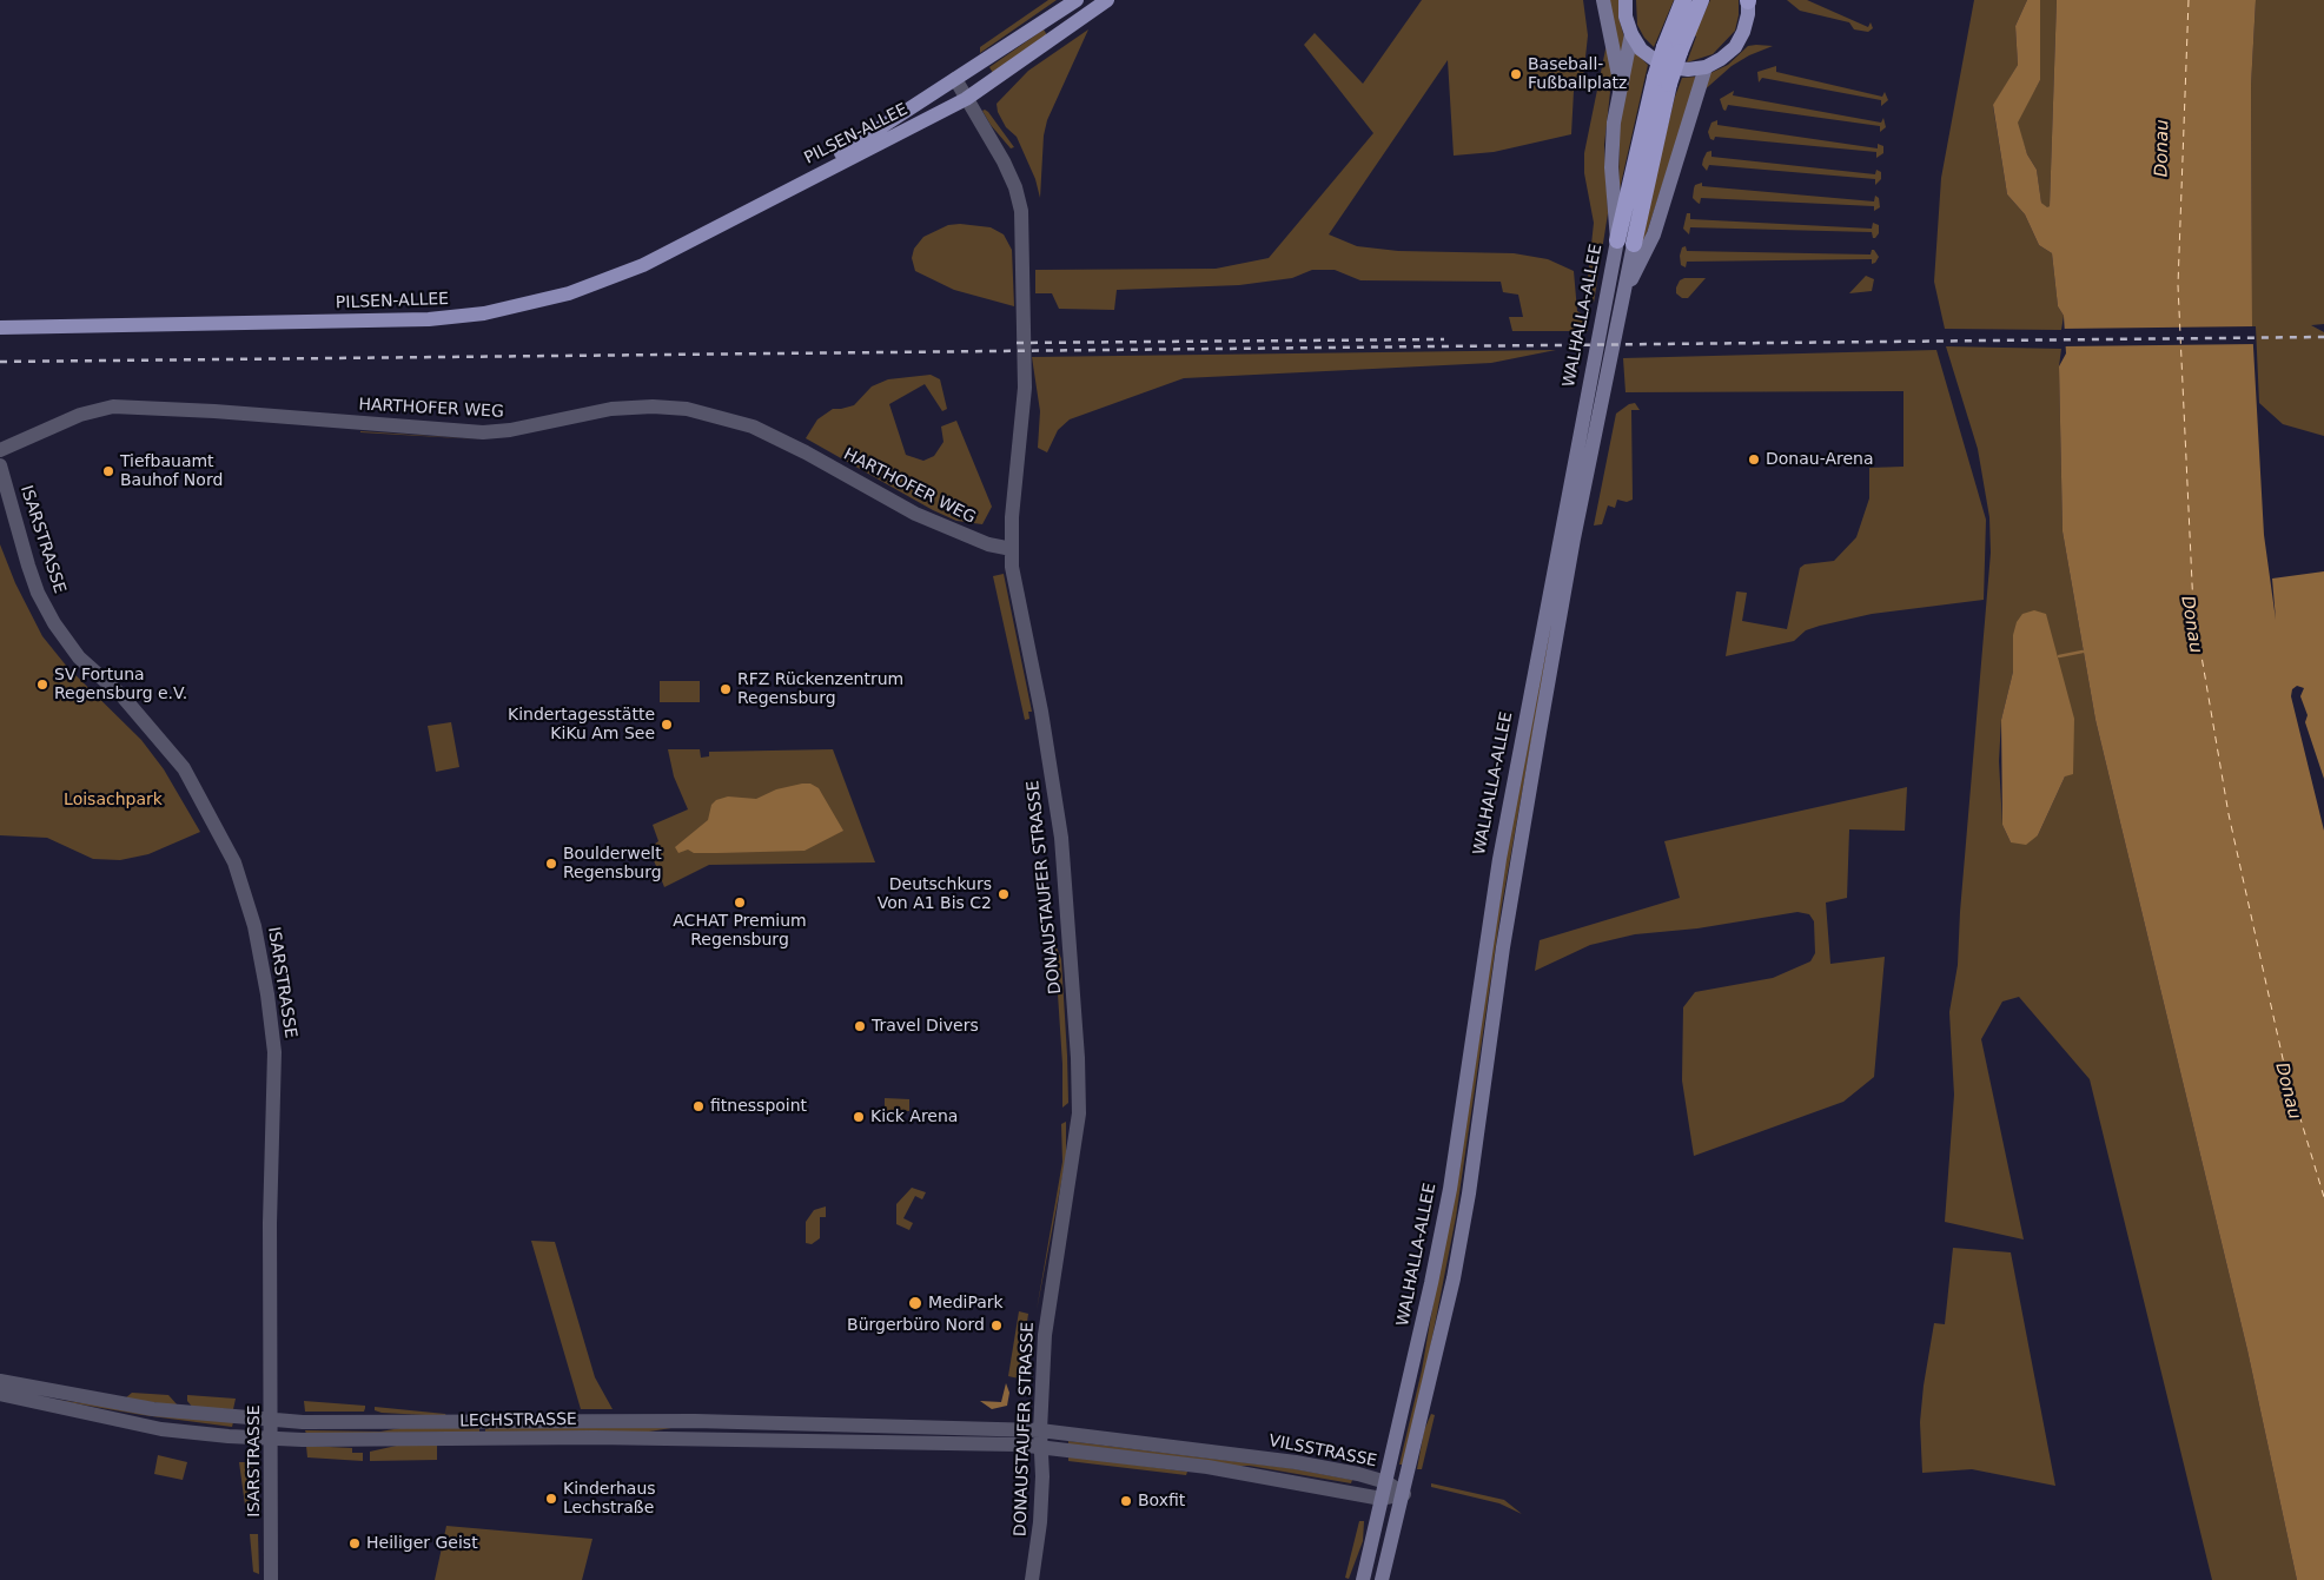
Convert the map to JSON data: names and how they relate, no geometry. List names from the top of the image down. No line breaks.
{"streets":{"highway":["WALHALLA-ALLEE"],"main road":["PILSEN-ALLEE"],"street":["HARTHOFER WEG","ISARSTRASSE","DONAUSTAUFER STRASSE","LECHSTRASSE","VILSSTRASSE"]},"crossings":[["PILSEN-ALLEE","DONAUSTAUFER STRASSE"],["WALHALLA-ALLEE","VILSSTRASSE"],["HARTHOFER WEG","DONAUSTAUFER STRASSE"],["ISARSTRASSE","LECHSTRASSE"],["DONAUSTAUFER STRASSE","LECHSTRASSE"],["DONAUSTAUFER STRASSE","VILSSTRASSE"],["LECHSTRASSE","VILSSTRASSE"]],"water":["Donau"],"parks":["Loisachpark"],"places":["Baseball- Fußballplatz","Donau-Arena","Tiefbauamt Bauhof Nord","SV Fortuna Regensburg e.V.","RFZ Rückenzentrum Regensburg","Kindertagesstätte KiKu Am See","Boulderwelt Regensburg","Deutschkurs Von A1 Bis C2","ACHAT Premium Regensburg","Travel Divers","fitnesspoint","Kick Arena","MediPark","Bürgerbüro Nord","Kinderhaus Lechstraße","Boxfit","Heiliger Geist"]}
